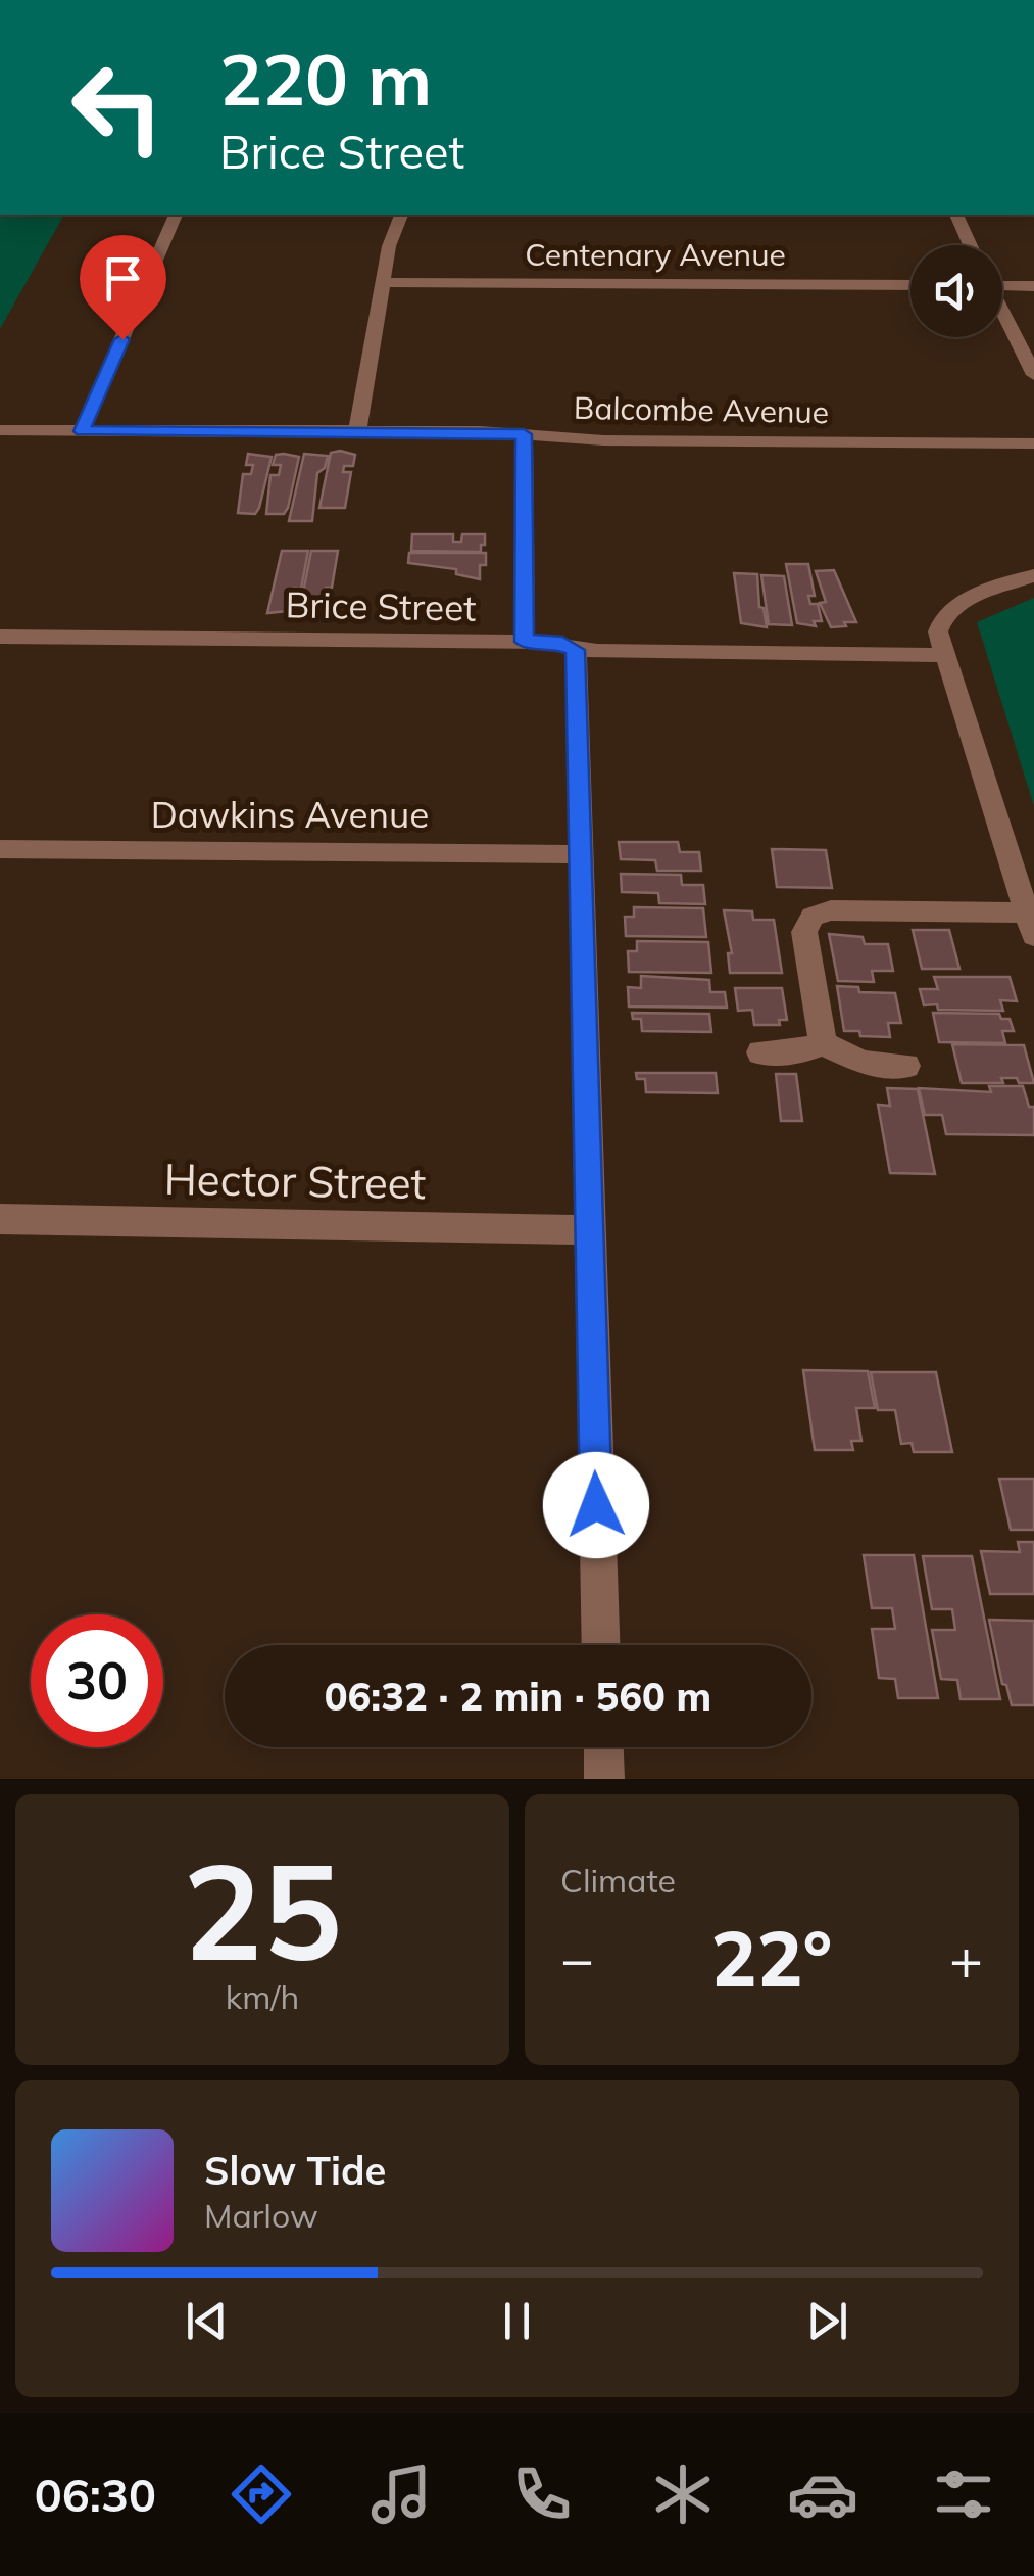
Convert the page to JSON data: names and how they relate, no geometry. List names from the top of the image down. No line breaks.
{"streets":{"street":["Centenary Avenue","Balcombe Avenue","Brice Street","Dawkins Avenue","Hector Street"]},"page":{"turn":["220 m","Brice Street"],"limit":"30","trip":"06:32 · 2 min · 560 m","tile":[["25","km/h"],"Climate"],"heat":["−","22°","+"],"song":["Slow Tide","Marlow"],"tabs":"06:30"}}
